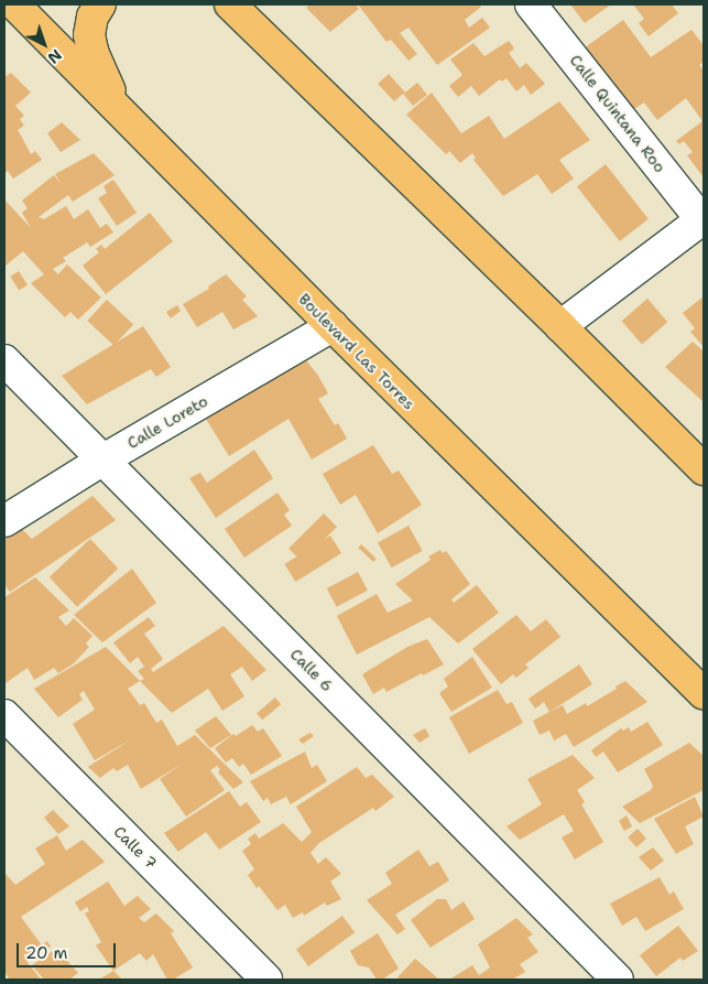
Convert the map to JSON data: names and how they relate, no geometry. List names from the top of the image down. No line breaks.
{"streets":{"main road":["Boulevard Las Torres"],"street":["Calle Quintana Roo","Calle Loreto","Calle 6","Calle 7"]},"crossings":[["Boulevard Las Torres","Calle Loreto"],["Calle Loreto","Calle 6"]],"scale_bar":"20 m","north":"bottom right"}
